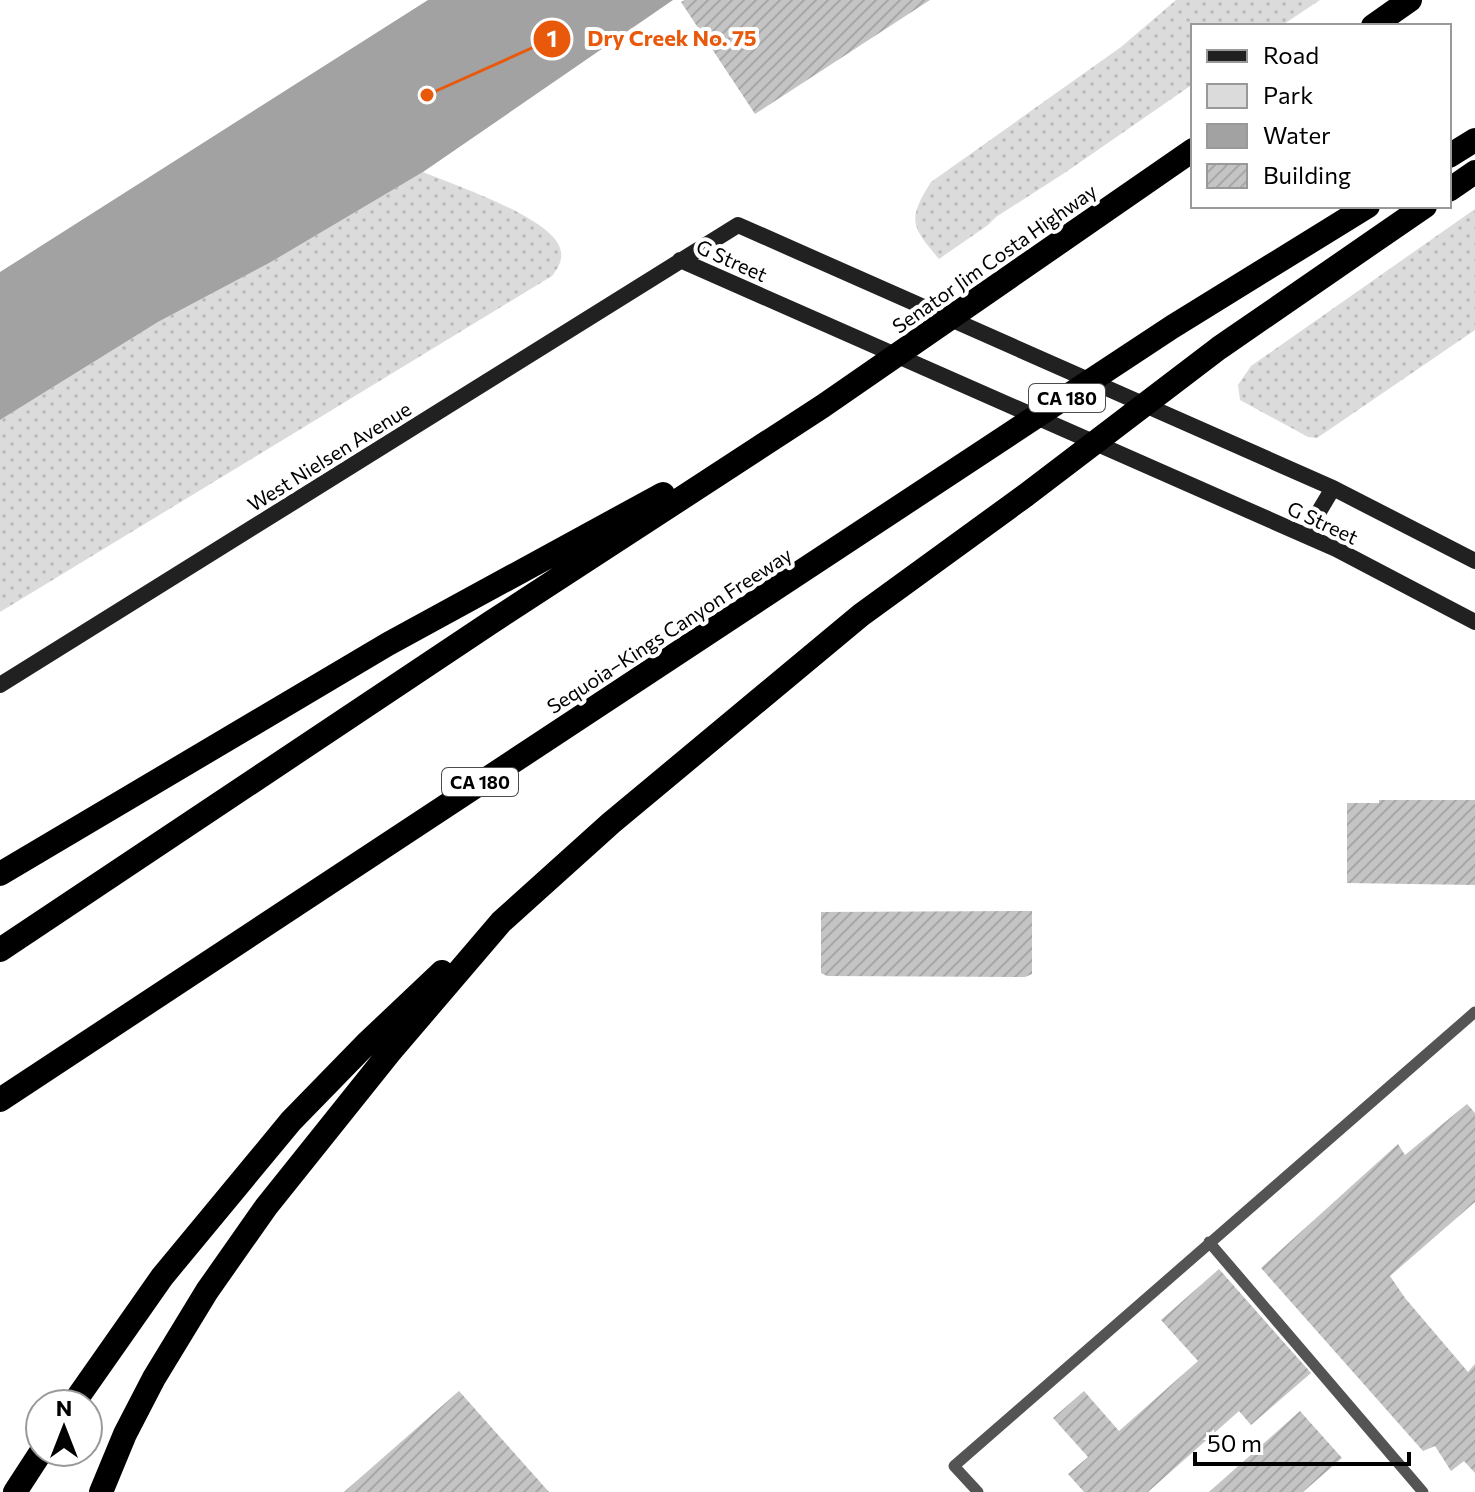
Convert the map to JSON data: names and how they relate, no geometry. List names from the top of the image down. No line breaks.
{"streets":{"highway":["Senator Jim Costa Highway","CA 180","Sequoia–Kings Canyon Freeway"],"street":["G Street","West Nielsen Avenue"]},"crossings":[["G Street","West Nielsen Avenue"]],"places":["Dry Creek No. 75"],"legend":["Road","Park","Water","Building"],"scale_bar":"50 m","north":"top"}
